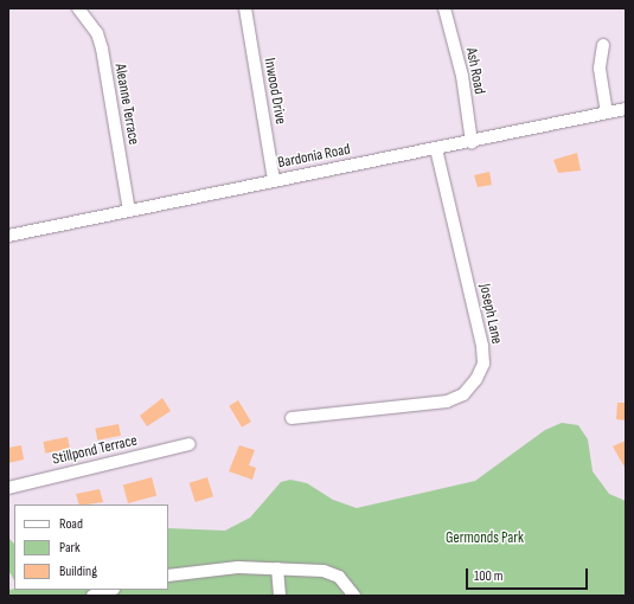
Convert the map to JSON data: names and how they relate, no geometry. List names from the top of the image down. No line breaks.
{"streets":{"street":["Ash Road","Inwood Drive","Aleanne Terrace","Bardonia Road","Joseph Lane","Stillpond Terrace"]},"crossings":[["Ash Road","Bardonia Road"],["Inwood Drive","Bardonia Road"],["Aleanne Terrace","Bardonia Road"],["Bardonia Road","Joseph Lane"]],"parks":["Germonds Park"],"legend":["Road","Park","Building"],"scale_bar":"100 m"}
